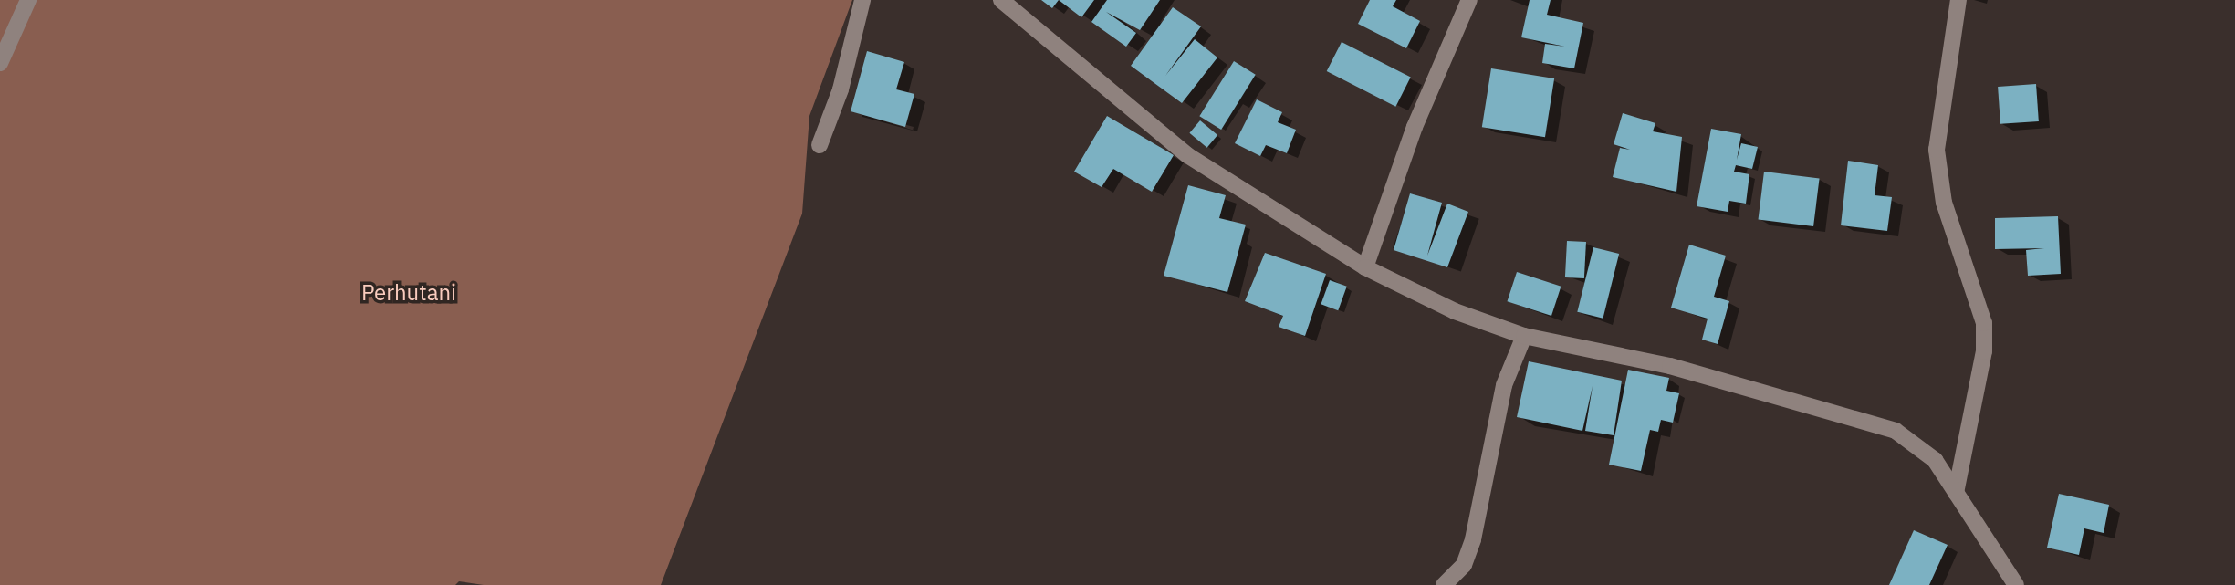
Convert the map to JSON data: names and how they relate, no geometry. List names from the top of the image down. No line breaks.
{"parks":["Perhutani"]}
